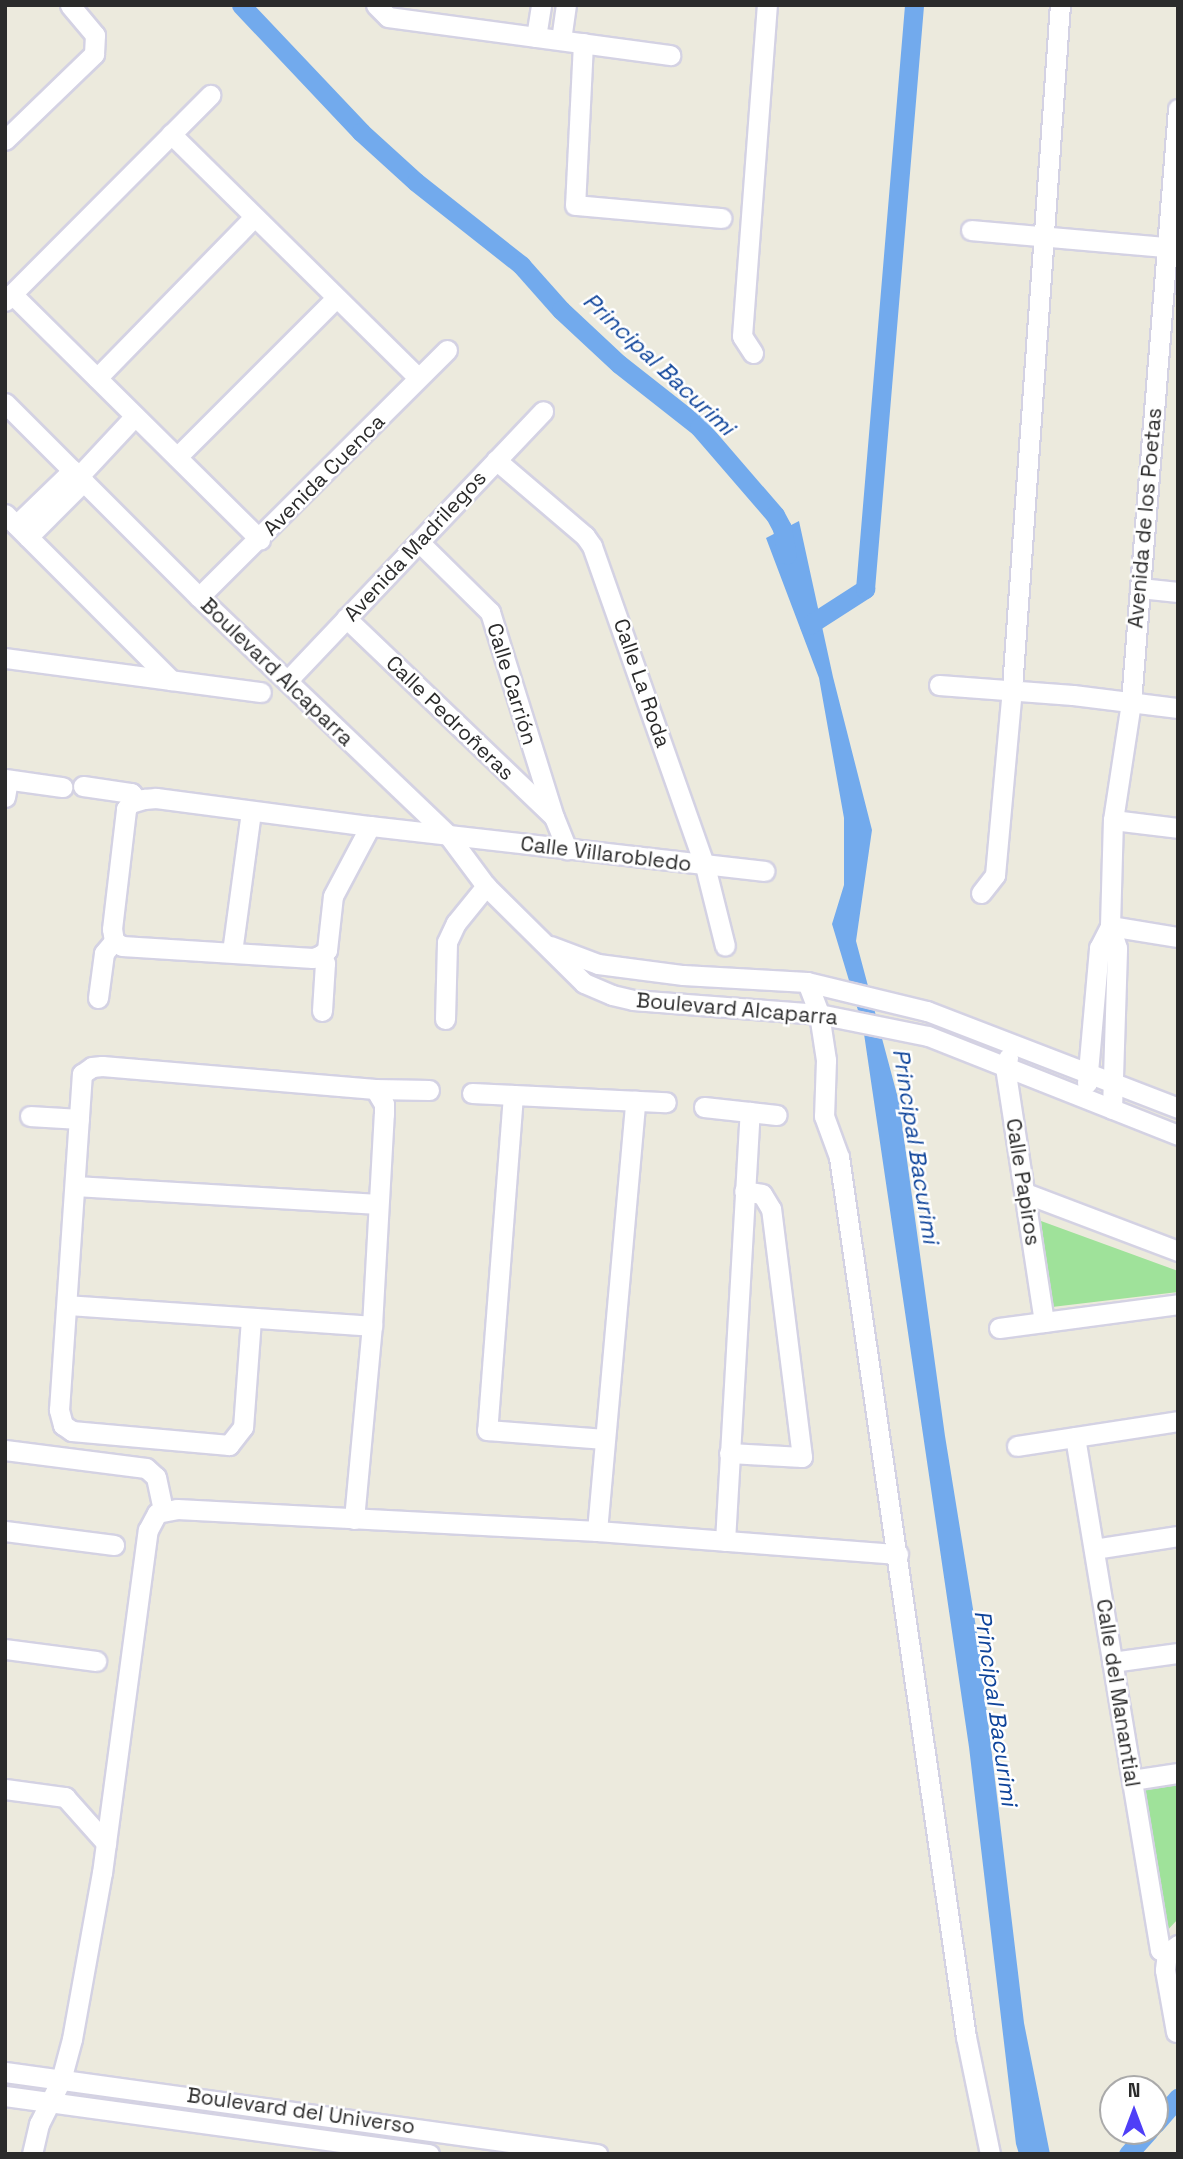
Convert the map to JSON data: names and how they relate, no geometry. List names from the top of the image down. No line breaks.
{"streets":{"street":["Avenida Cuenca","Avenida de los Poetas","Avenida Madrilegos","Boulevard Alcaparra","Calle La Roda","Calle Carrión","Calle Pedroñeras","Calle Villarobledo","Calle Papiros","Calle del Manantial","Boulevard del Universo"]},"crossings":[["Avenida Cuenca","Boulevard Alcaparra"],["Avenida de los Poetas","Boulevard Alcaparra"],["Avenida Madrilegos","Boulevard Alcaparra"],["Avenida Madrilegos","Calle La Roda"],["Avenida Madrilegos","Calle Carrión"],["Avenida Madrilegos","Calle Pedroñeras"],["Boulevard Alcaparra","Calle Villarobledo"],["Boulevard Alcaparra","Calle Papiros"],["Calle La Roda","Calle Villarobledo"],["Calle Carrión","Calle Pedroñeras"],["Calle Carrión","Calle Villarobledo"]],"water":["Principal Bacurimi"],"north":"top"}
